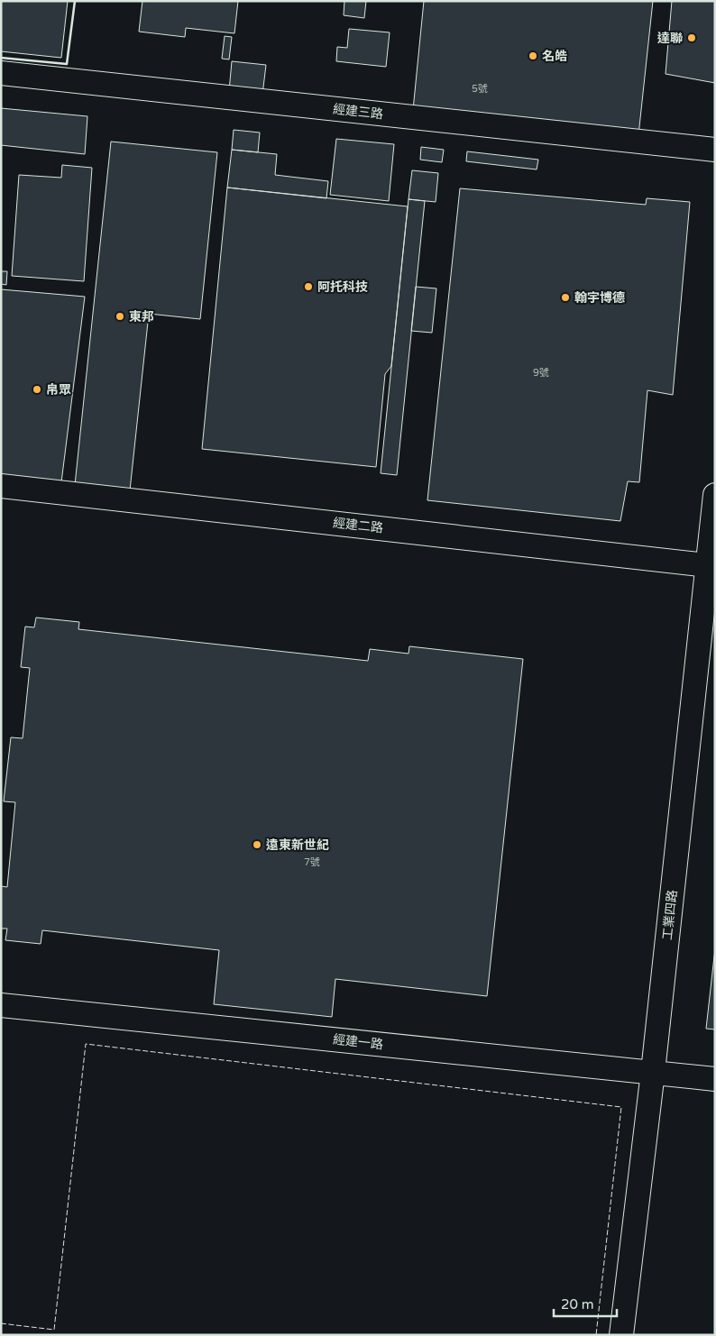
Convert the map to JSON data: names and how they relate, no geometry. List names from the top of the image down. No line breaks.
{"streets":{"street":["經建三路","經建二路","工業四路","經建一路"]},"crossings":[["經建二路","工業四路"],["工業四路","經建一路"]],"places":["達聯","名皓","阿托科技","翰宇博德","東邦","帛眾","遠東新世紀"],"house_numbers":["5號","9號","7號"],"scale_bar":"20 m"}
